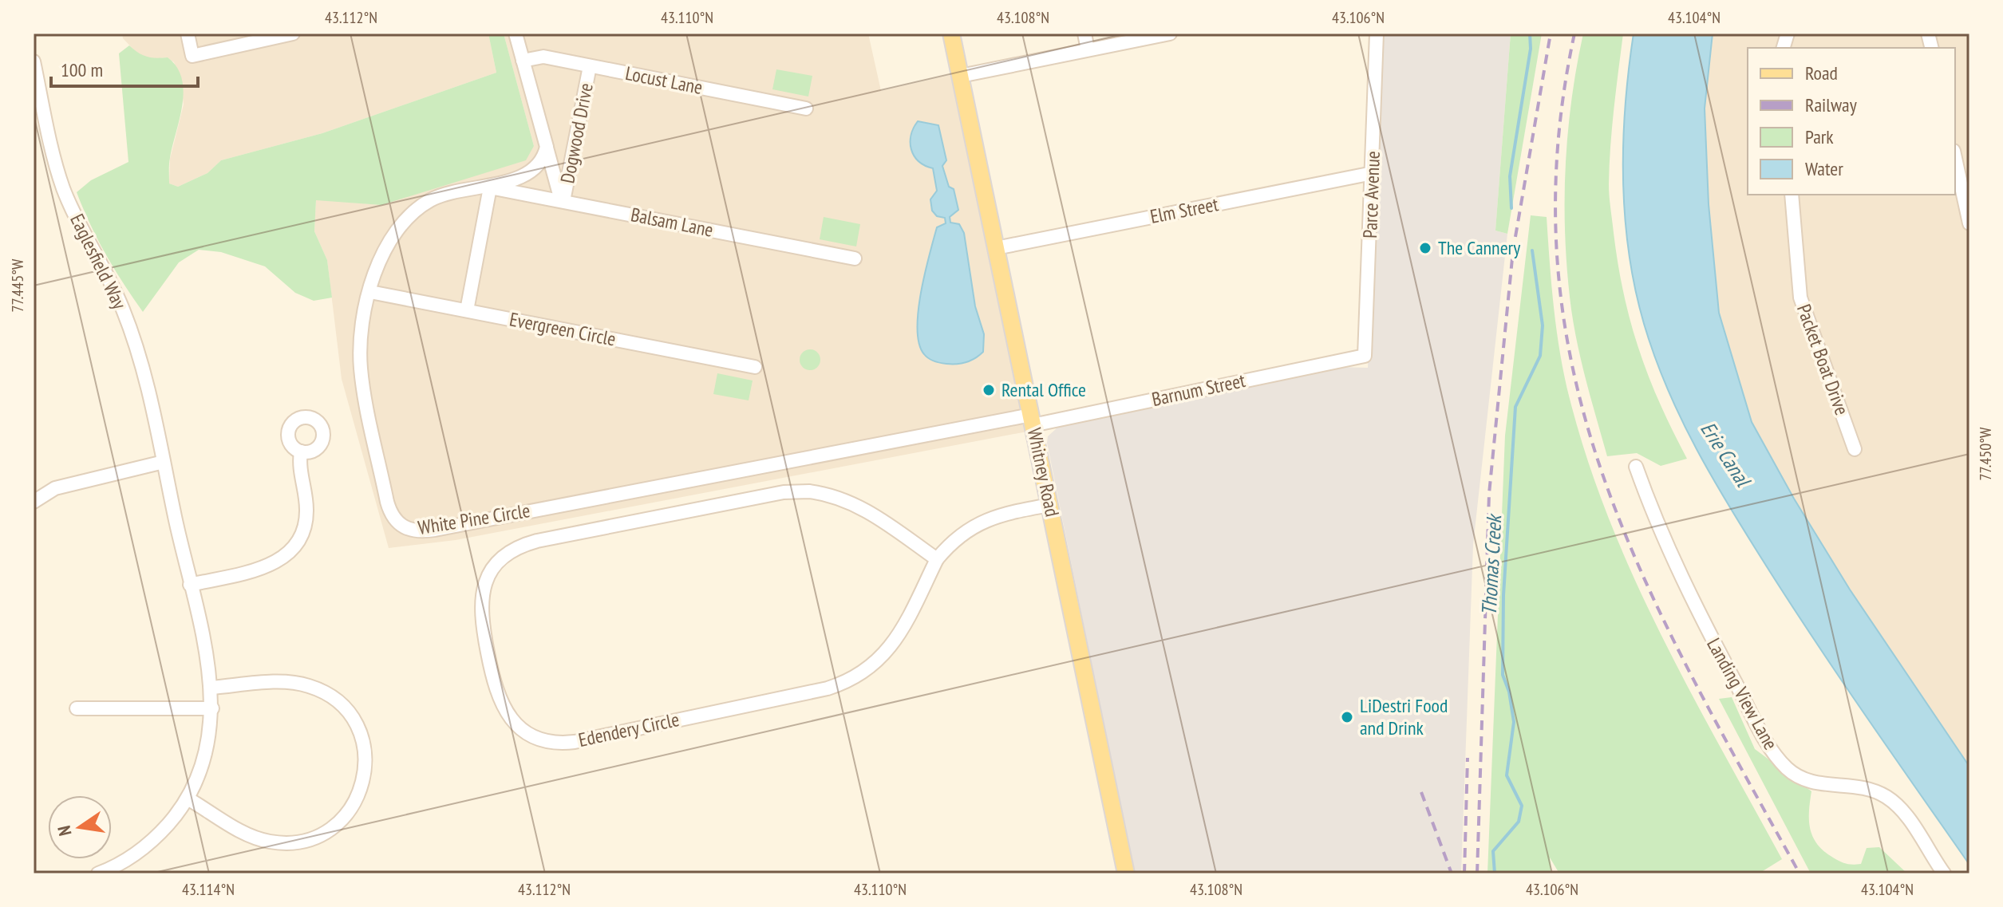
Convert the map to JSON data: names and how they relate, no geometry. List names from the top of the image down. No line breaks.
{"streets":{"main road":["Whitney Road"],"street":["Locust Lane","Dogwood Drive","Parce Avenue","Elm Street","Balsam Lane","Eaglesfield Way","Evergreen Circle","Packet Boat Drive","Barnum Street","White Pine Circle","Landing View Lane","Edendery Circle"]},"crossings":[["Locust Lane","Dogwood Drive"],["Dogwood Drive","Balsam Lane"],["Parce Avenue","Elm Street"],["Parce Avenue","Barnum Street"],["Elm Street","Whitney Road"],["Balsam Lane","White Pine Circle"],["Evergreen Circle","White Pine Circle"],["Barnum Street","Whitney Road"],["Barnum Street","White Pine Circle"],["Whitney Road","White Pine Circle"],["Whitney Road","Edendery Circle"]],"water":["Erie Canal","Thomas Creek"],"places":["The Cannery","Rental Office","LiDestri Food and Drink"],"legend":["Road","Railway","Park","Water"],"scale_bar":"100 m","north":"left","coordinates":["43.112°N","43.110°N","43.108°N","43.106°N","43.104°N","77.445°W","77.450°W","43.114°N"]}
